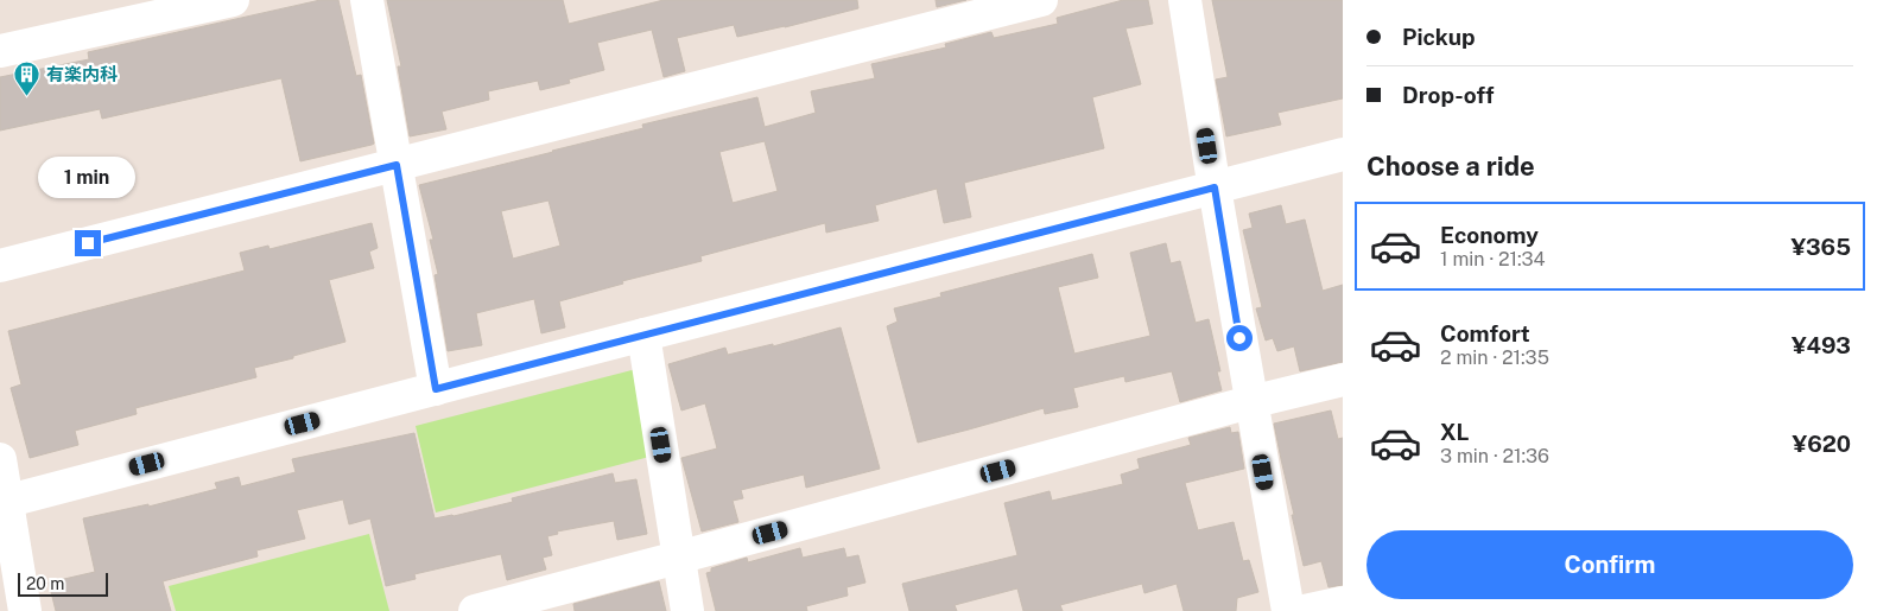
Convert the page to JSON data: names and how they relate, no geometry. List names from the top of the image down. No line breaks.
{"places":{"building":["有楽内科"]},"scale_bar":"20 m","page":{"banner":["Pickup","Drop-off"],"heading":"Choose a ride","bubble":"1 min","list":[{"name":"Economy","note":"1 min · 21:34","value":"¥365"},{"name":"Comfort","note":"2 min · 21:35","value":"¥493"},{"name":"XL","note":"3 min · 21:36","value":"¥620"}],"buttons":"Confirm","scale":"20 m"}}
